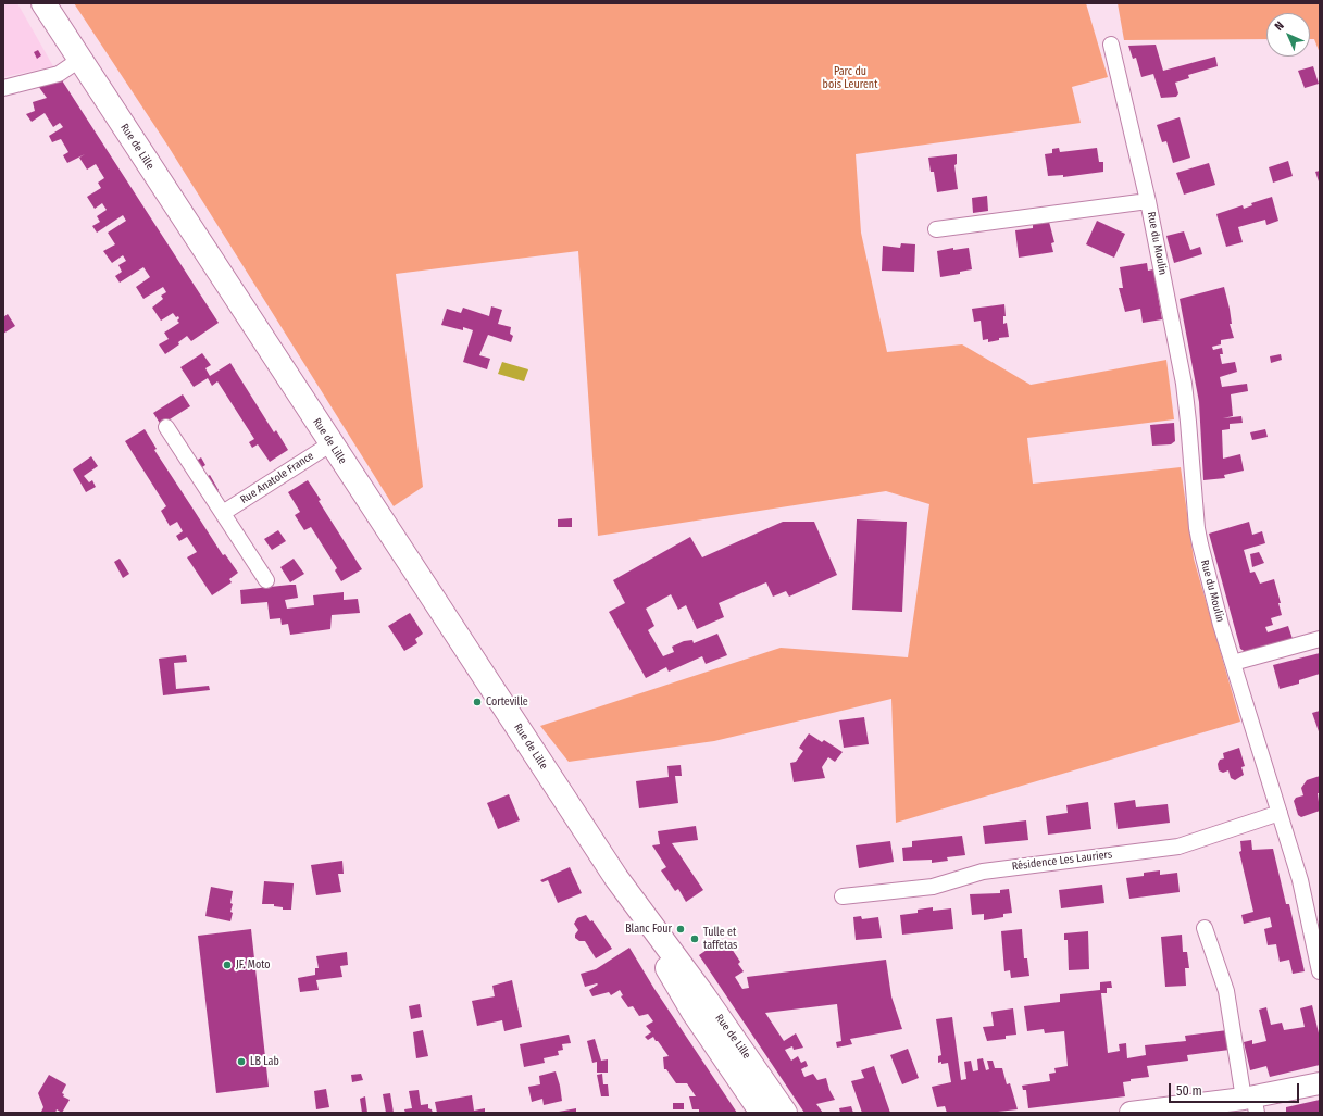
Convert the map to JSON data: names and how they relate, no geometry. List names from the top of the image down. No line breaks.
{"streets":{"main road":["Rue de Lille"],"street":["Rue du Moulin","Rue Anatole France","Résidence Les Lauriers"]},"crossings":[["Rue de Lille","Rue Anatole France"],["Rue du Moulin","Résidence Les Lauriers"]],"parks":["Parc du bois Leurent"],"places":["Corteville","Blanc Four","Tulle et taffetas","JF. Moto","LB Lab"],"scale_bar":"50 m","north":"top left"}
